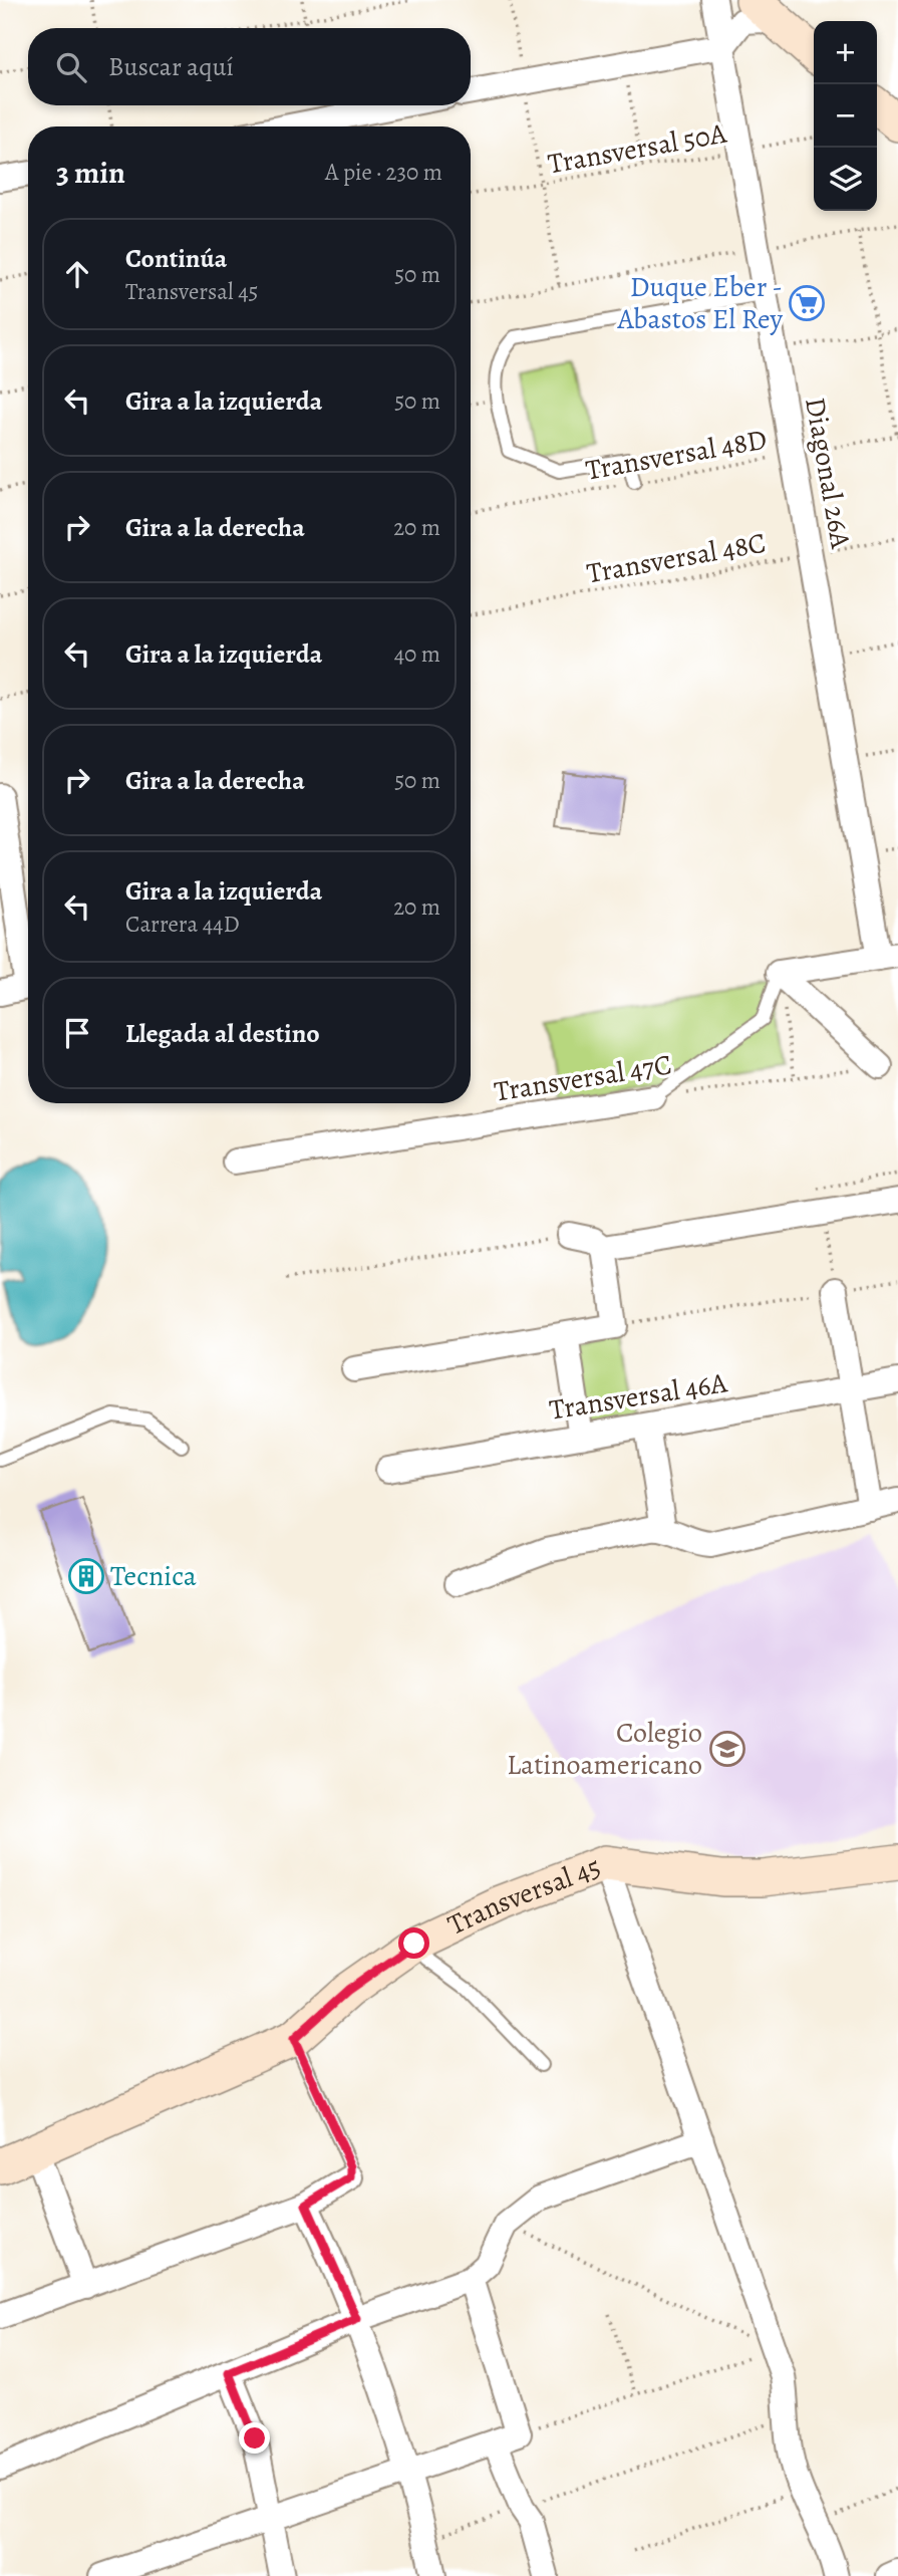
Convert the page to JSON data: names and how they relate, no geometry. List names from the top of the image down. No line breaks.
{"streets":{"street":["Diagonal 26A","Transversal 47C","Transversal 46A","Transversal 45"],"path":["Transversal 50A","Transversal 48D","Transversal 48C"]},"crossings":[["Transversal 50A","Diagonal 26A"],["Transversal 48D","Diagonal 26A"],["Diagonal 26A","Transversal 48C"]],"places":{"supermarket":["Duque Eber - Abastos El Rey"],"building":["Tecnica"],"school or university":["Colegio Latinoamericano"]},"page":{"map_buttons":["+","−"],"search":"Buscar aquí","heading":["3 min","A pie · 230 m"],"list":[["Continúa","Transversal 45","50 m"],["Gira a la izquierda","50 m"],["Gira a la derecha","20 m"],["Gira a la izquierda","40 m"],["Gira a la derecha","50 m"],["Gira a la izquierda","Carrera 44D","20 m"],"Llegada al destino"]}}
